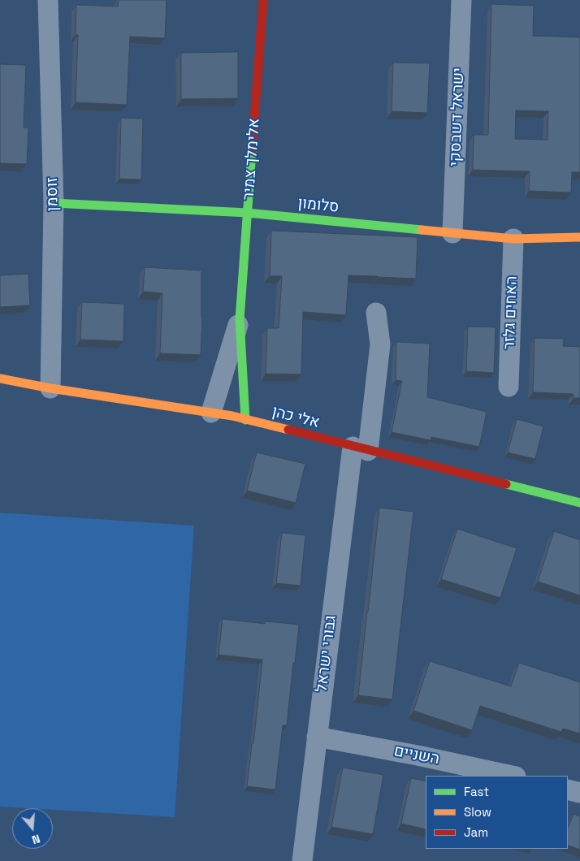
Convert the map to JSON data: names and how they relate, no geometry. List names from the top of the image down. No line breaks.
{"streets":{"street":["ישראל דשבסקי","אלימלך צמיר","זוסמן","סלומון","האחים גלזר","אלי כהן","גבורי ישראל","השניים"]},"crossings":[["ישראל דשבסקי","סלומון"],["אלימלך צמיר","סלומון"],["אלימלך צמיר","אלי כהן"],["זוסמן","סלומון"],["זוסמן","אלי כהן"],["סלומון","האחים גלזר"],["אלי כהן","גבורי ישראל"],["גבורי ישראל","השניים"]],"legend":["Fast","Slow","Jam"],"north":"bottom"}
